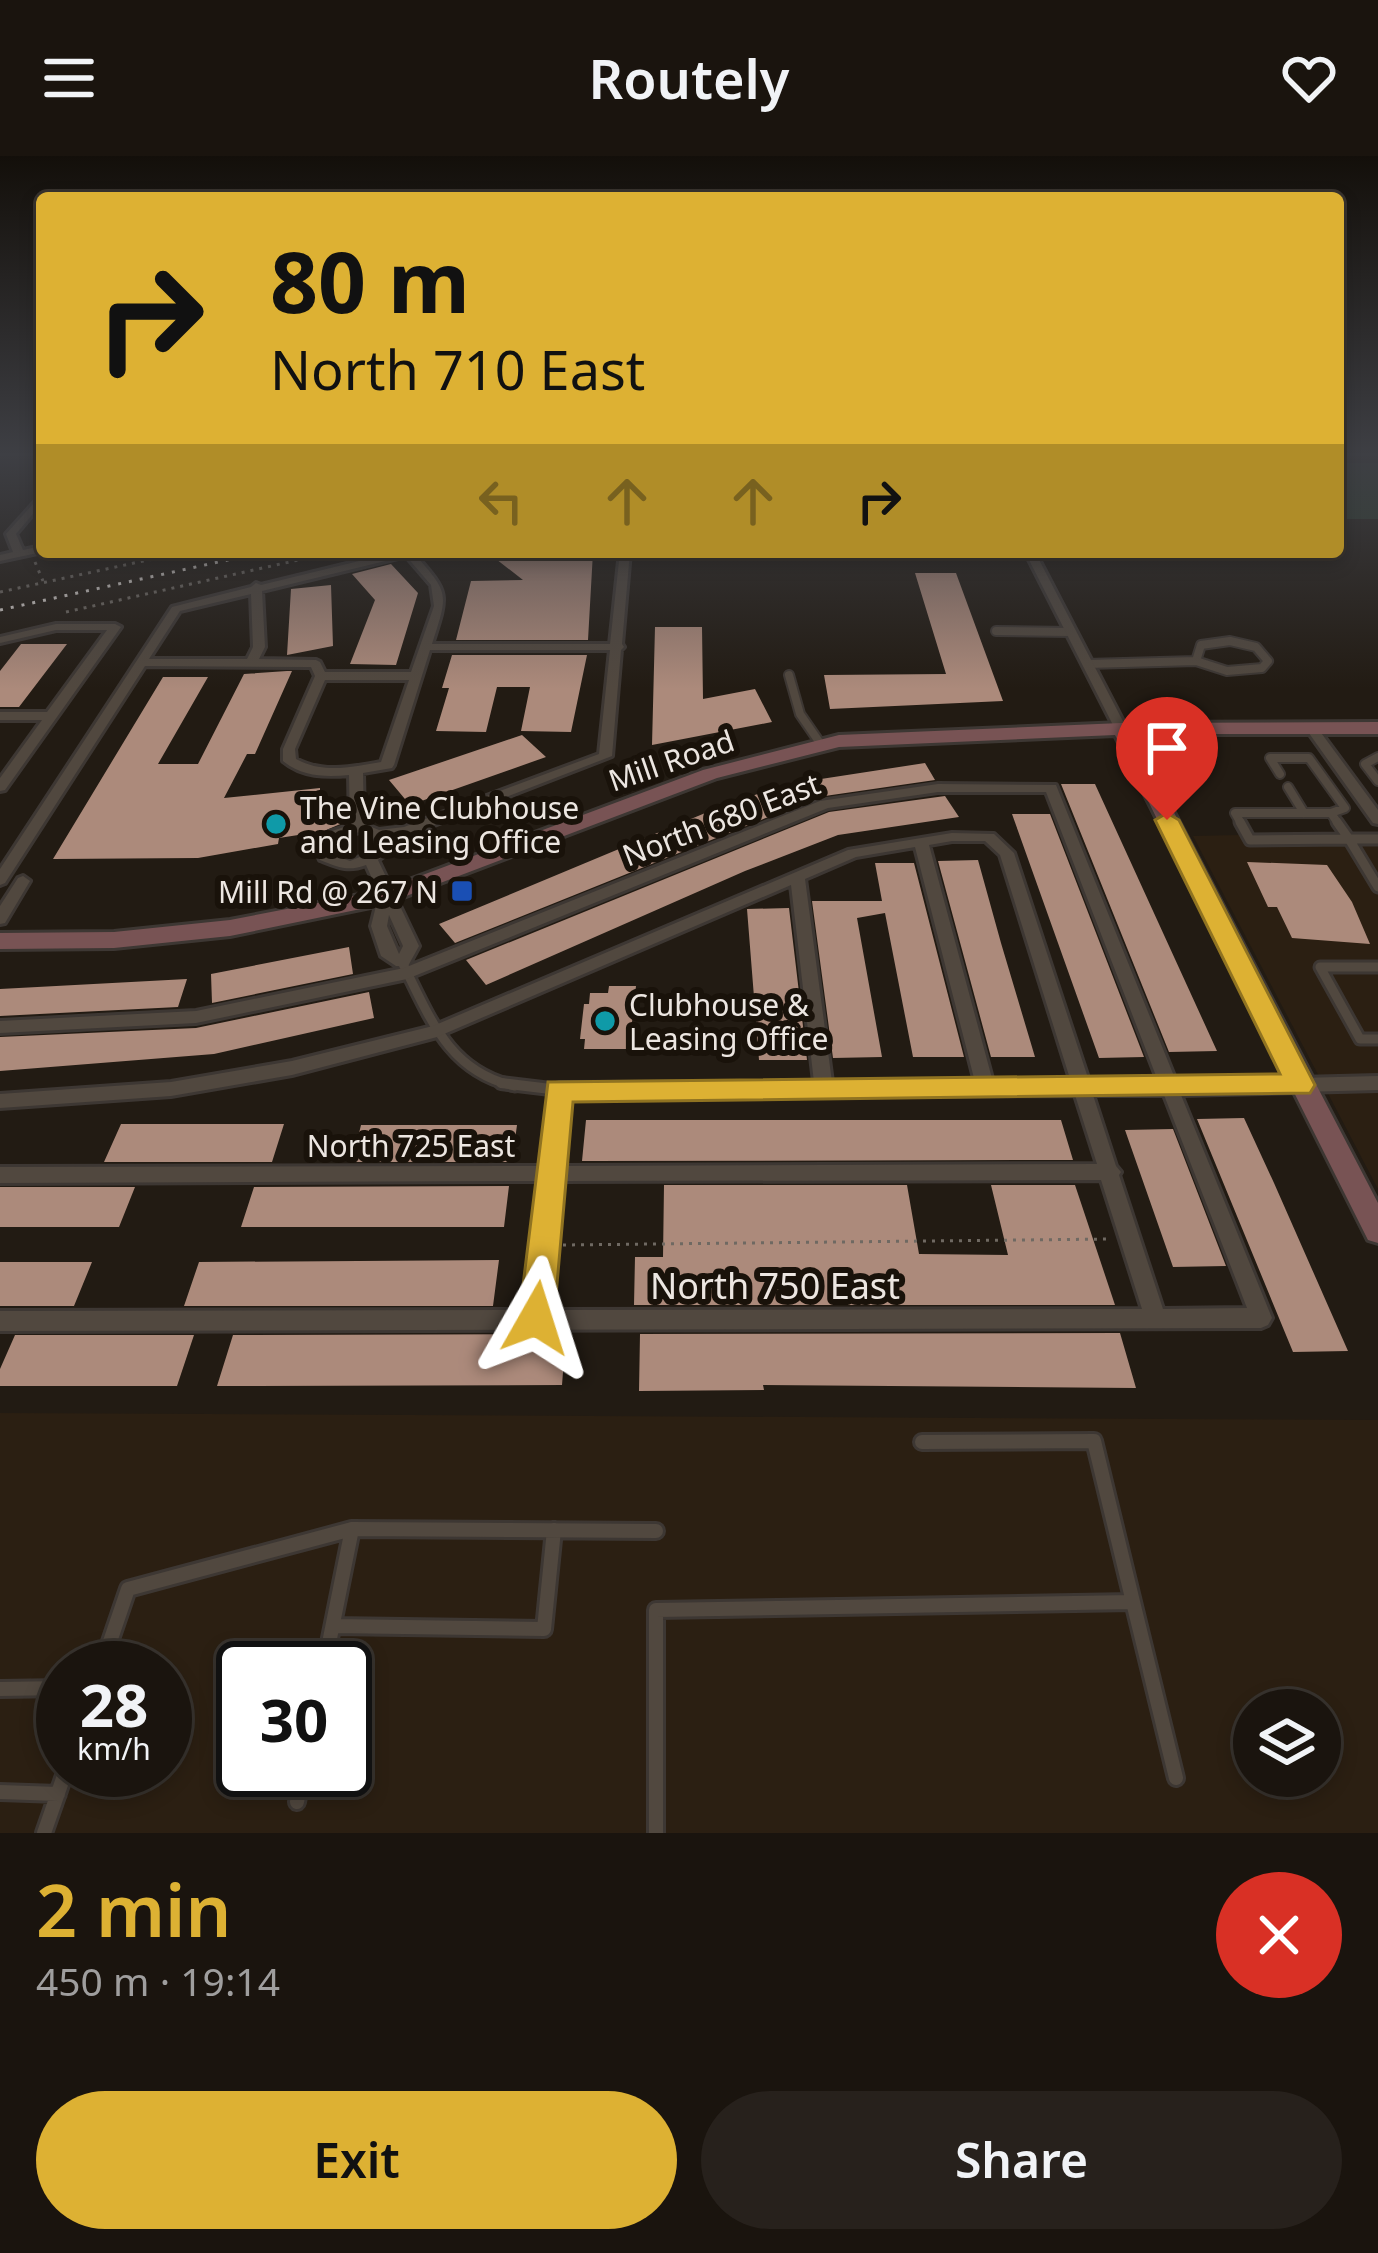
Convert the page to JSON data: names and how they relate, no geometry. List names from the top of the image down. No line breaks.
{"streets":{"main road":["Mill Road"],"street":["North 680 East","North 725 East","North 750 East"]},"crossings":[["North 680 East","North 750 East"]],"places":{"other":["The Vine Clubhouse and Leasing Office","Clubhouse & Leasing Office"],"transit":["Mill Rd @ 267 N"]},"page":{"header":"Routely","turn":["80 m","North 710 East"],"speed":"28 km/h","limit":"30","heading":["2 min","450 m · 19:14"],"buttons":["Exit","Share"]}}
